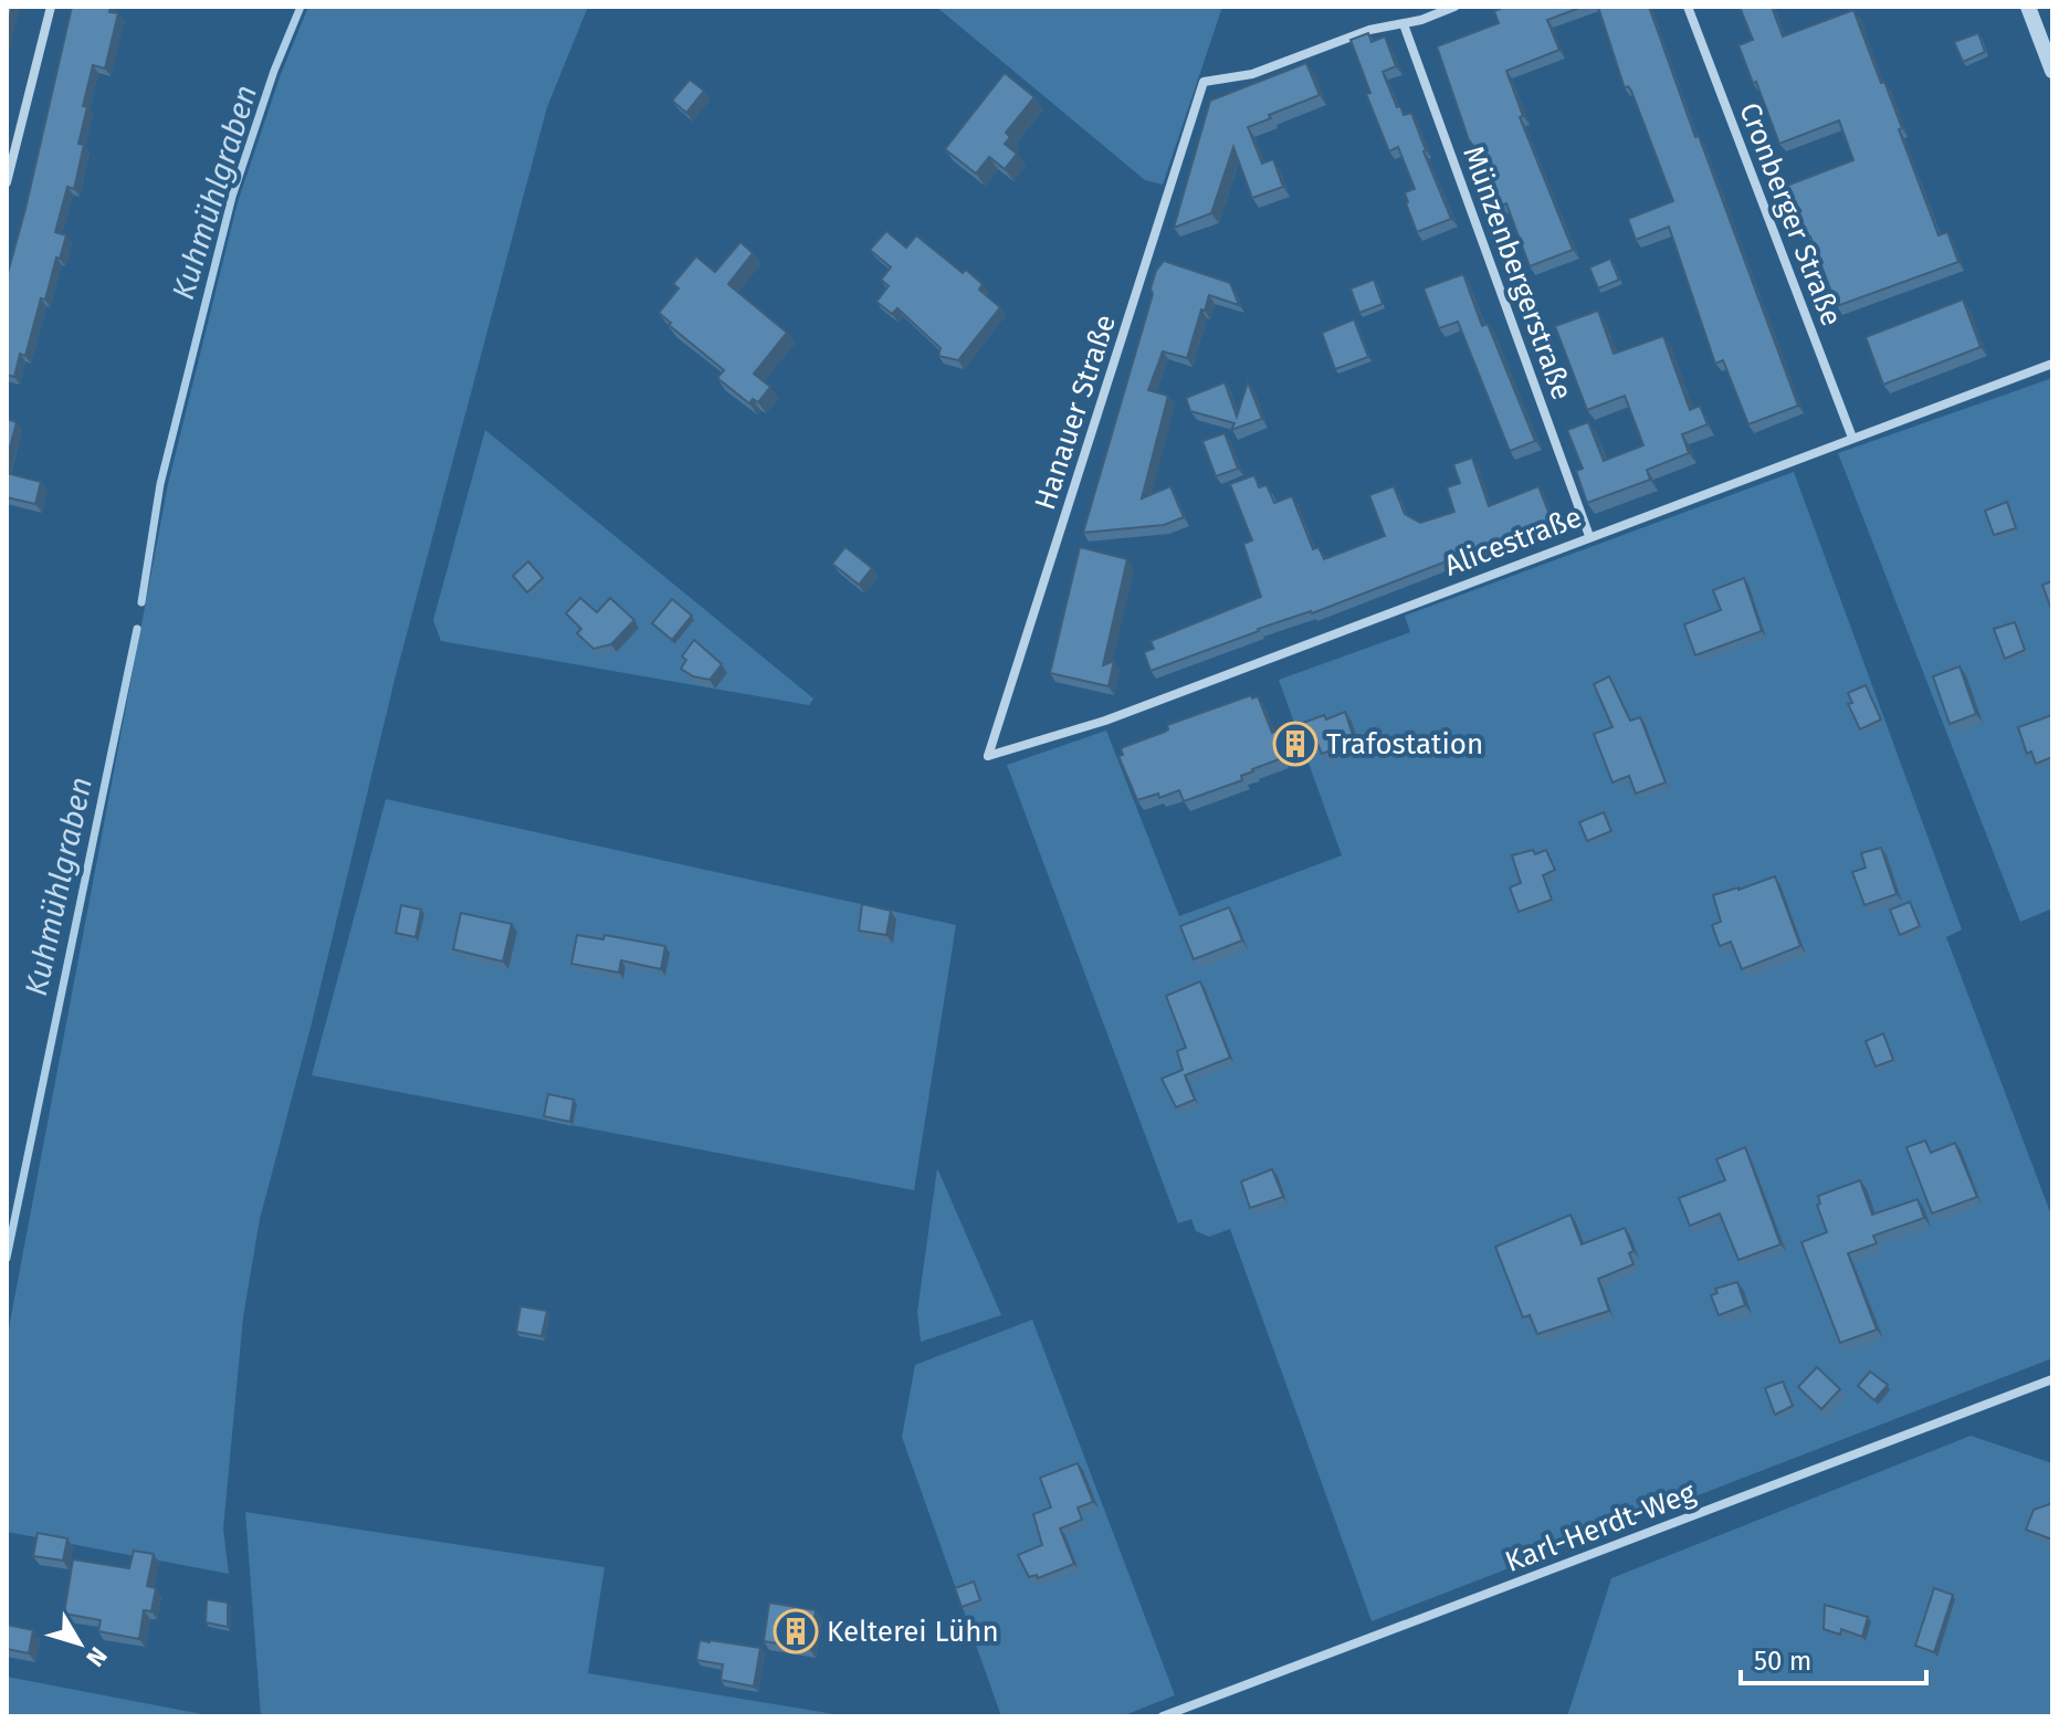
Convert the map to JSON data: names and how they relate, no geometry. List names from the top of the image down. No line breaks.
{"streets":{"street":["Cronberger Straße","Münzenbergerstraße","Hanauer Straße","Alicestraße","Karl-Herdt-Weg"]},"crossings":[["Cronberger Straße","Alicestraße"],["Münzenbergerstraße","Hanauer Straße"],["Münzenbergerstraße","Alicestraße"],["Hanauer Straße","Alicestraße"]],"water":["Kuhmühlgraben"],"places":{"building":["Trafostation","Kelterei Lühn"]},"scale_bar":"50 m","north":"bottom right"}
